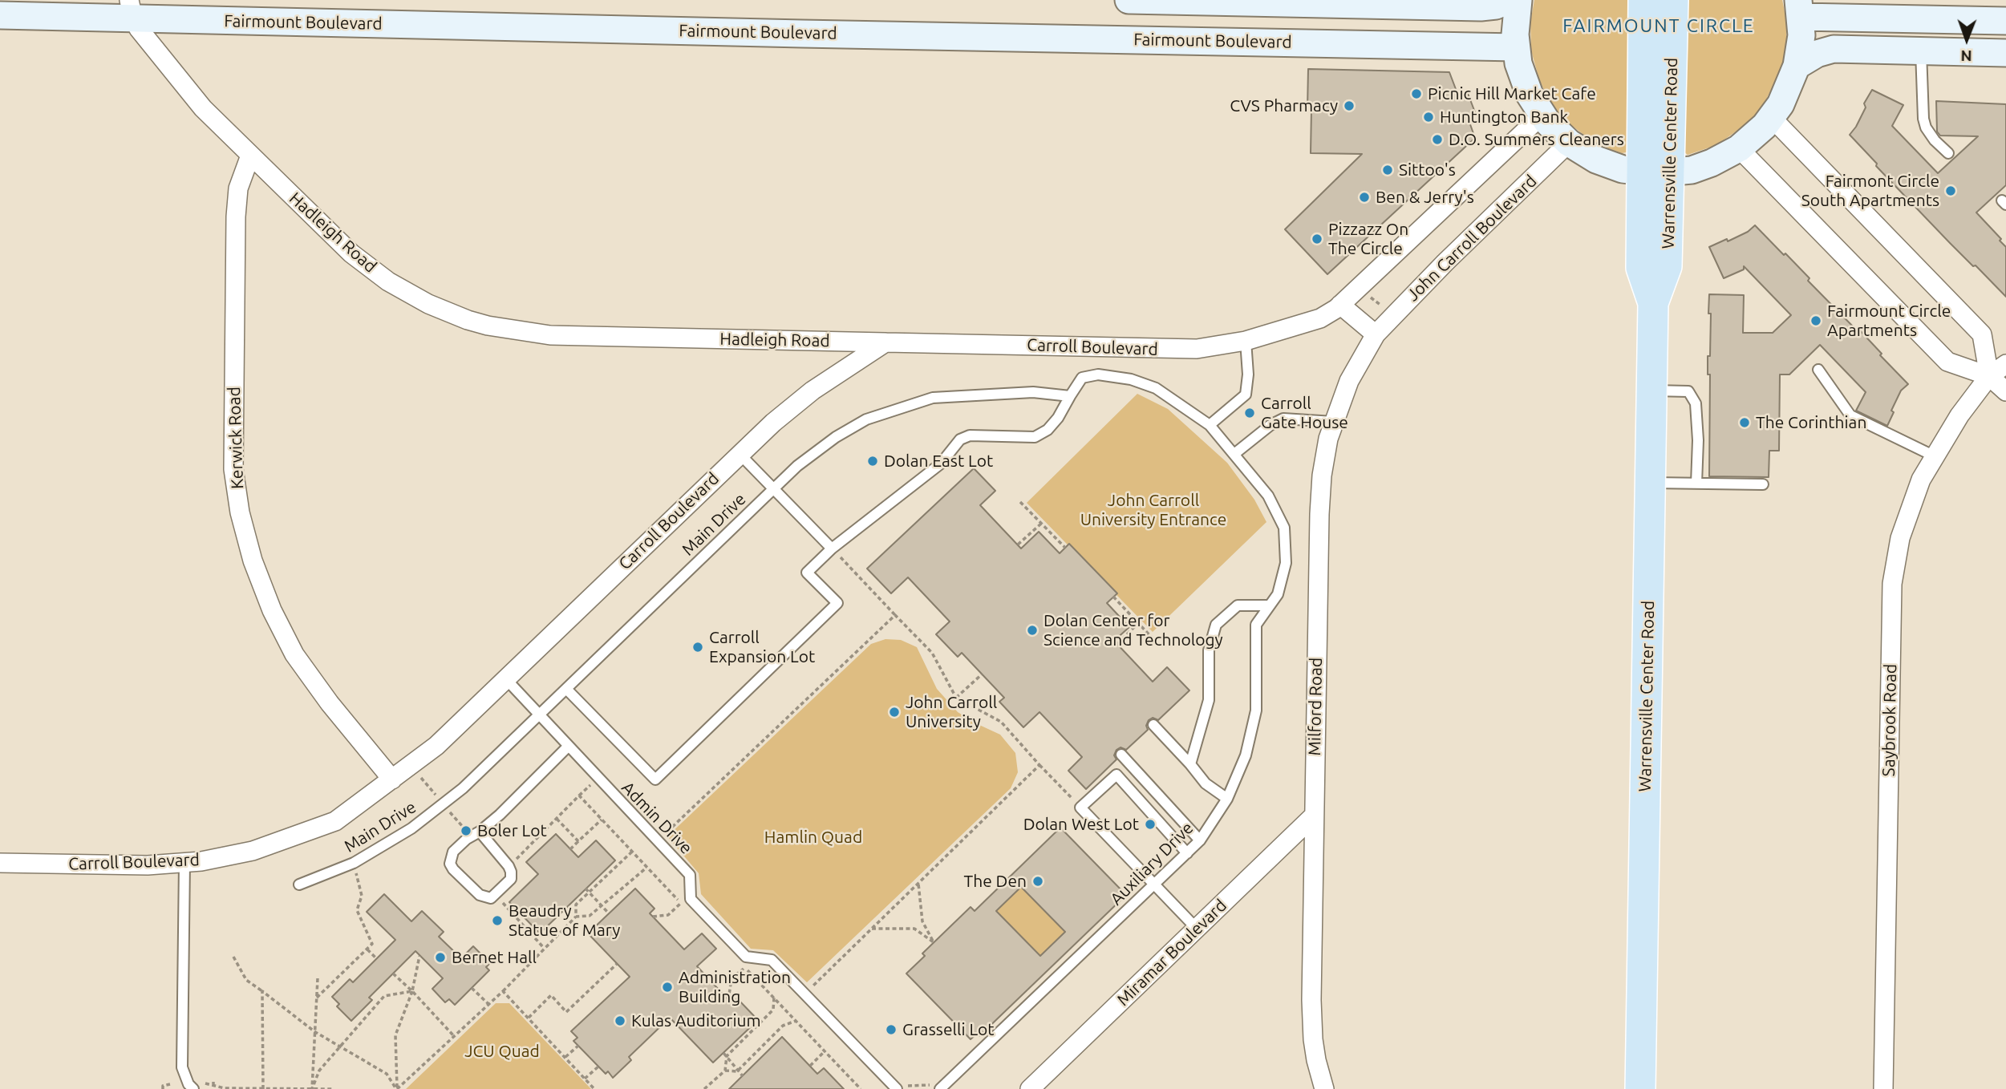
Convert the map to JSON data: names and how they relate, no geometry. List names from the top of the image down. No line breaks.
{"streets":{"main road":["Fairmount Boulevard","Warrensville Center Road"],"street":["Hadleigh Road","John Carroll Boulevard","Carroll Boulevard","Kerwick Road","Milford Road","Saybrook Road","Miramar Boulevard"],"lane":["Main Drive","Admin Drive","Auxiliary Drive"]},"crossings":[["Fairmount Boulevard","Hadleigh Road"],["Hadleigh Road","Carroll Boulevard"],["Hadleigh Road","Kerwick Road"],["John Carroll Boulevard","Milford Road"],["Carroll Boulevard","Kerwick Road"],["Carroll Boulevard","Admin Drive"],["Main Drive","Admin Drive"],["Milford Road","Miramar Boulevard"]],"districts":["FAIRMOUNT CIRCLE"],"parks":["John Carroll University Entrance","Hamlin Quad","JCU Quad"],"places":["Picnic Hill Market Cafe","CVS Pharmacy","Huntington Bank","D.O. Summers Cleaners","Sittoo's","Fairmont Circle South Apartments","Ben & Jerry's","Pizzazz On The Circle","Fairmount Circle Apartments","Carroll Gate House","The Corinthian","Dolan East Lot","Dolan Center for Science and Technology","Carroll Expansion Lot","John Carroll University","Dolan West Lot","Boler Lot","The Den","Beaudry Statue of Mary","Bernet Hall","Administration Building","Kulas Auditorium","Grasselli Lot"],"north":"bottom"}
